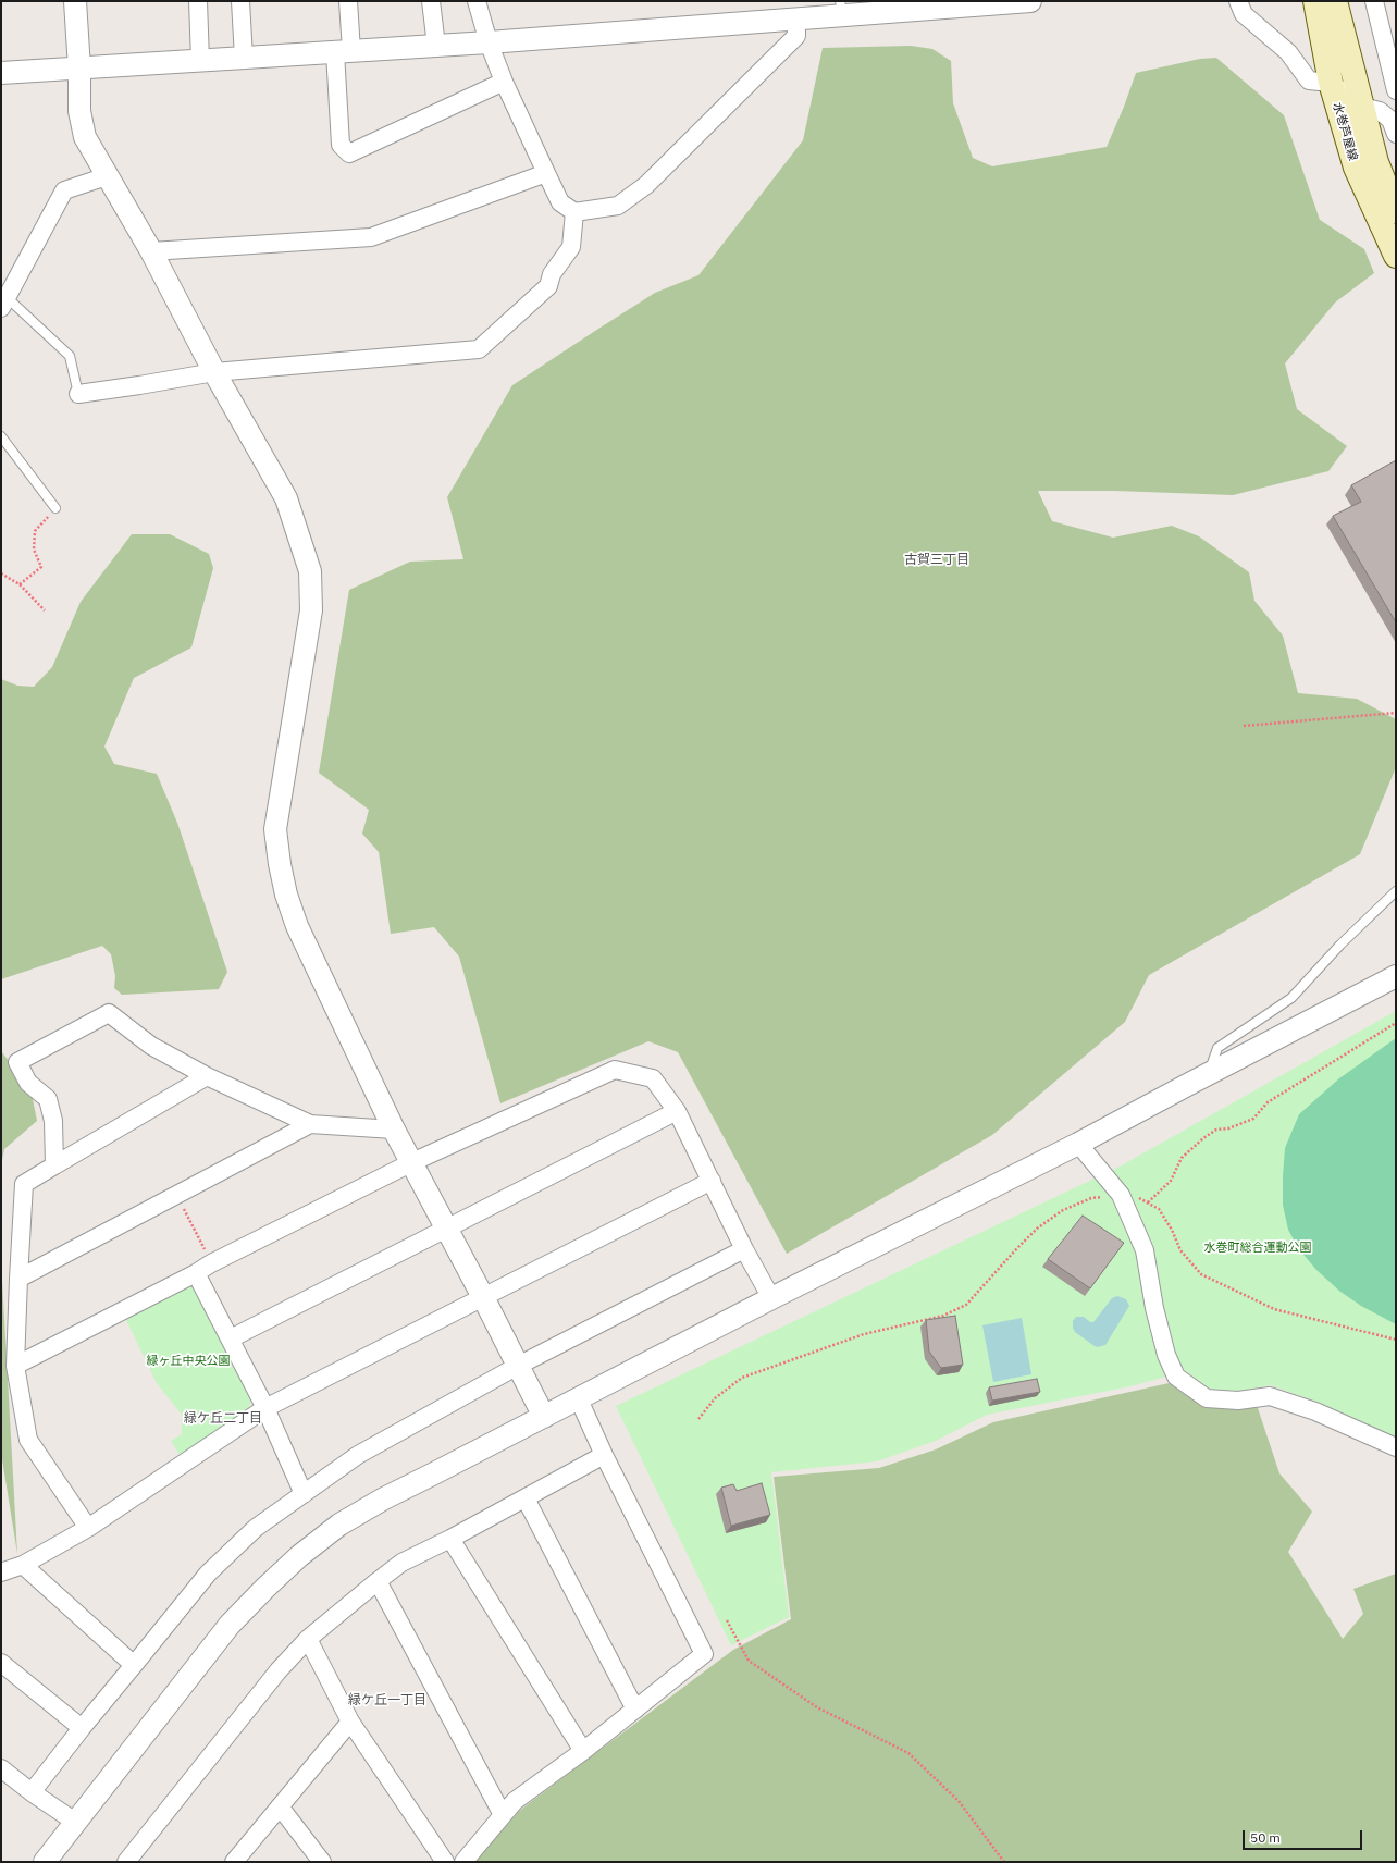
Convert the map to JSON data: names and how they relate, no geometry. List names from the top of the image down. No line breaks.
{"streets":{"main road":["水巻芦屋線"]},"districts":["古賀三丁目","緑ケ丘二丁目","緑ケ丘一丁目"],"parks":["水巻町総合運動公園","緑ヶ丘中央公園"],"scale_bar":"50 m"}
